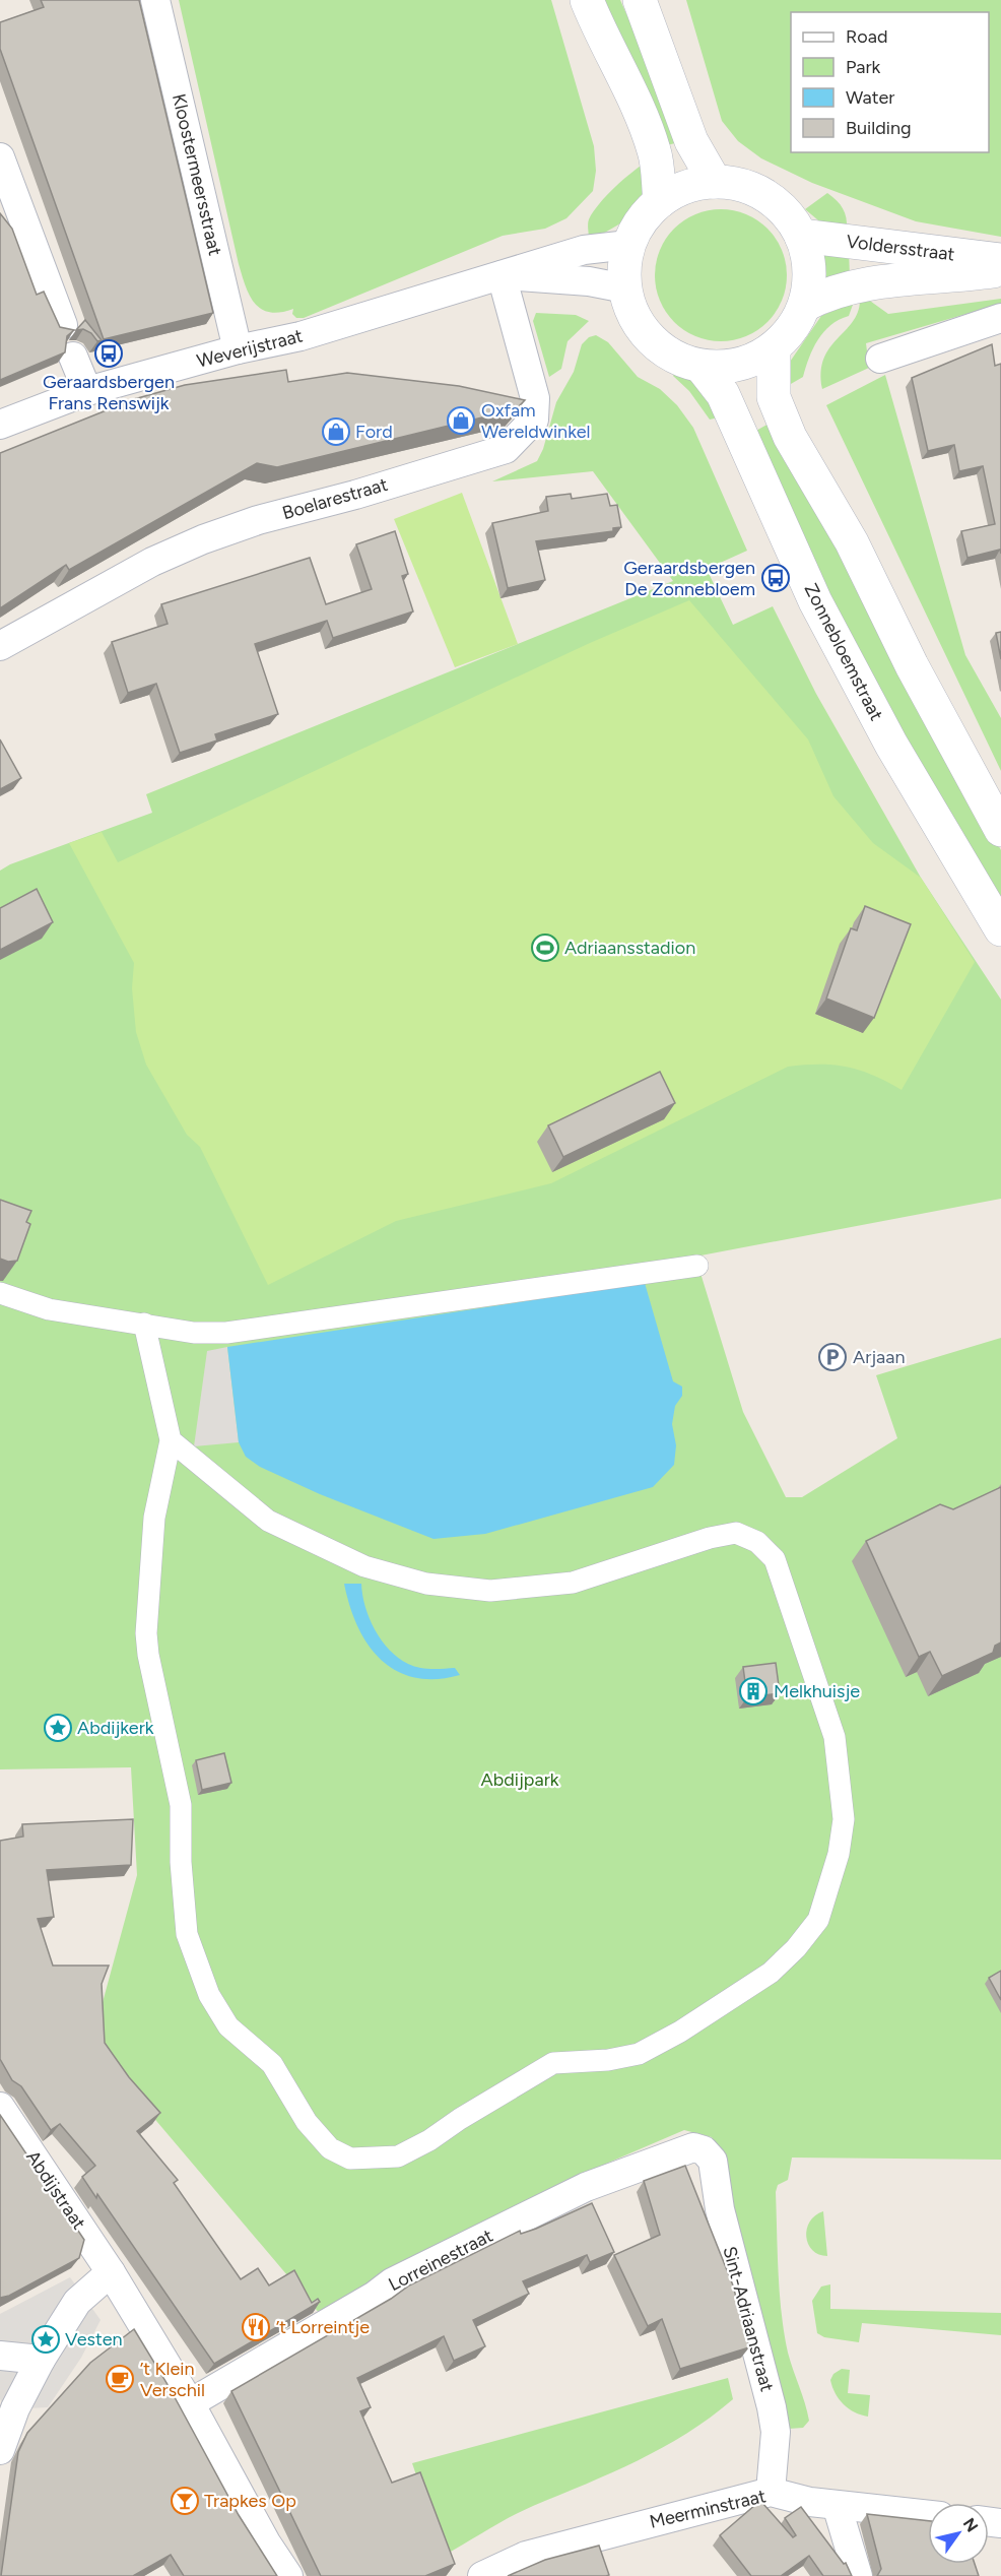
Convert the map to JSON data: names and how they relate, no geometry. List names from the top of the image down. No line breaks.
{"streets":{"main road":["Voldersstraat","Zonnebloemstraat"],"street":["Kloostermeersstraat","Weverijstraat","Boelarestraat","Abdijstraat","Lorreinestraat","Sint-Adriaanstraat","Meerminstraat"]},"crossings":[["Kloostermeersstraat","Weverijstraat"],["Voldersstraat","Weverijstraat"],["Voldersstraat","Zonnebloemstraat"],["Weverijstraat","Boelarestraat"],["Weverijstraat","Zonnebloemstraat"],["Abdijstraat","Lorreinestraat"],["Lorreinestraat","Sint-Adriaanstraat"],["Sint-Adriaanstraat","Meerminstraat"]],"parks":["Abdijpark"],"places":{"bus stop":["Geraardsbergen Frans Renswijk","Geraardsbergen De Zonnebloem"],"shop":["Oxfam Wereldwinkel","Ford"],"sports":["Adriaansstadion"],"parking":["Arjaan"],"building":["Melkhuisje"],"place":["Abdijkerk","Vesten"],"restaurant":["’t Lorreintje"],"cafe":["’t Klein Verschil"],"bar":["Trapkes Op"]},"legend":["Road","Park","Water","Building"],"north":"top right"}
